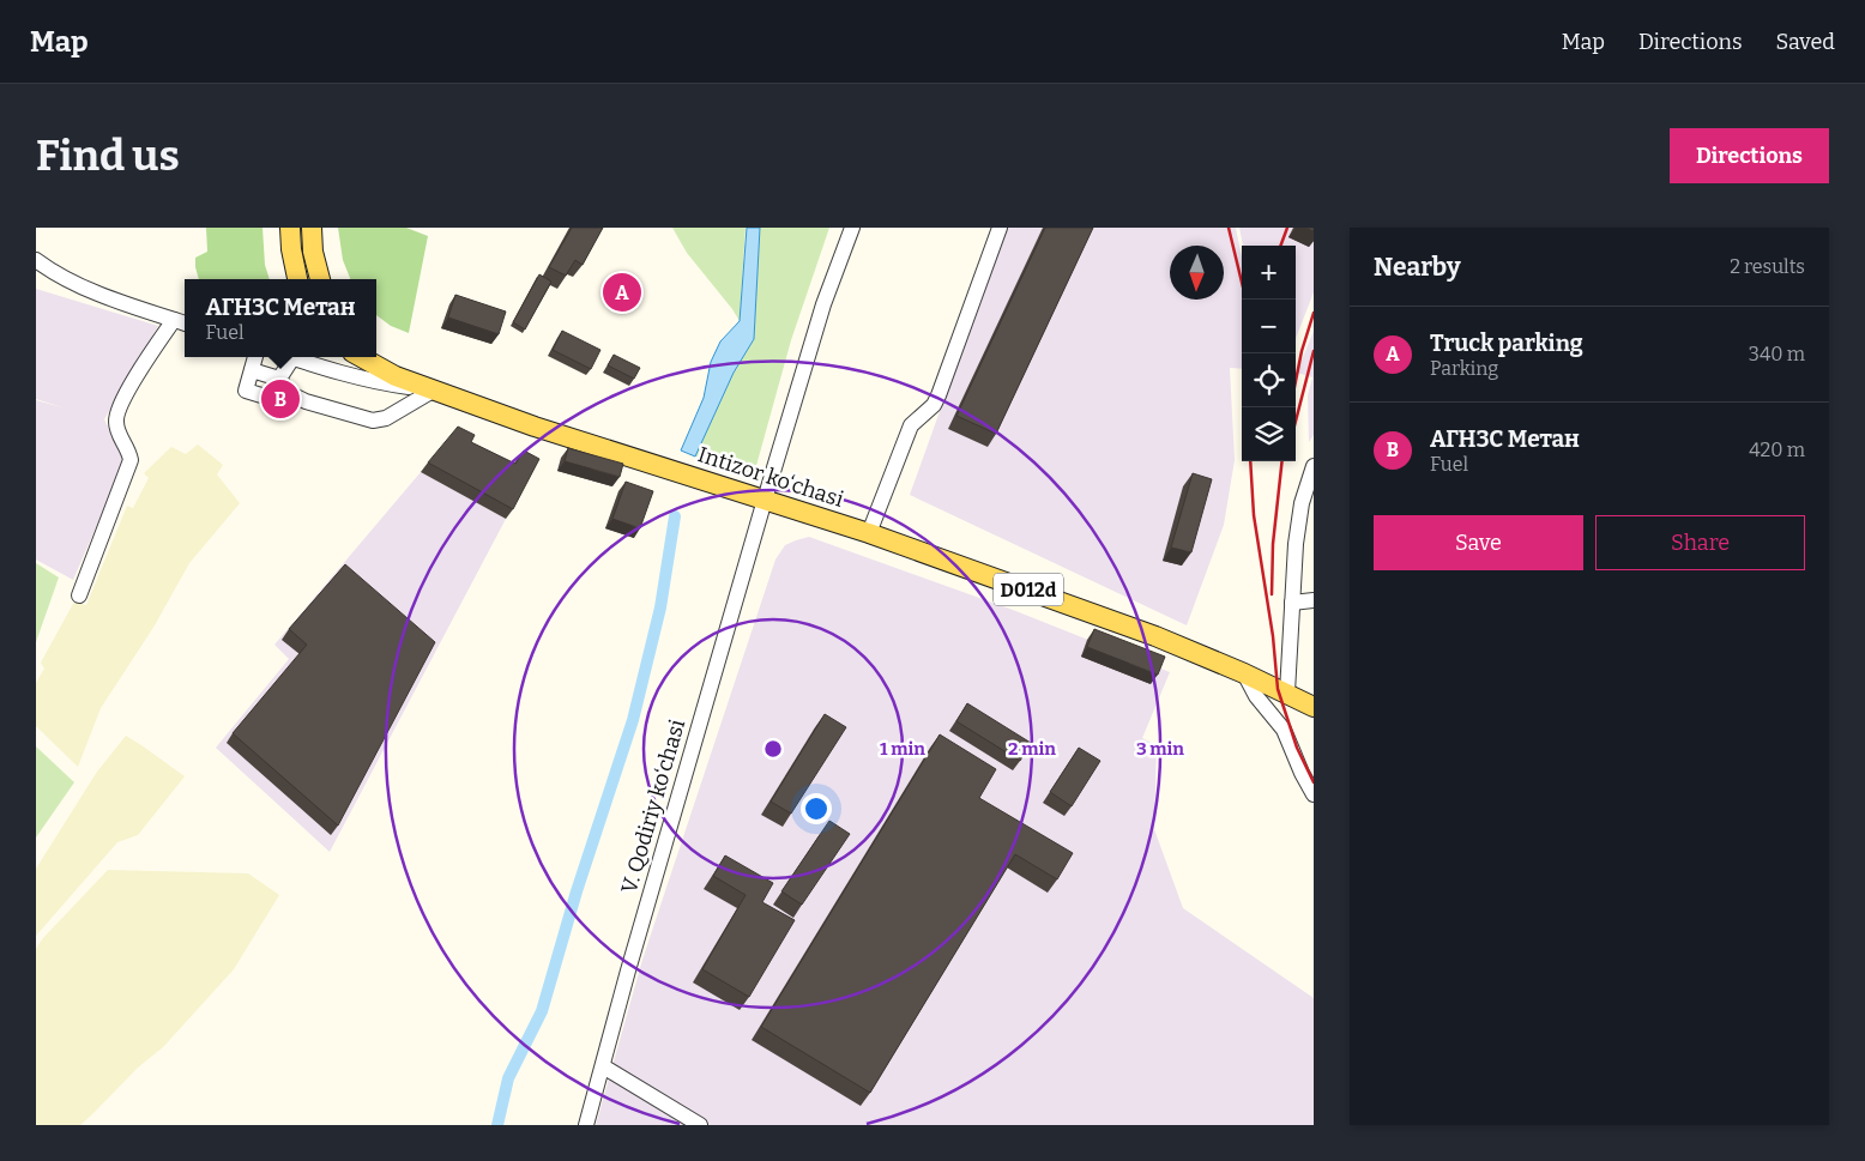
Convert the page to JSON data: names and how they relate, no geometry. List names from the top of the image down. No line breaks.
{"streets":{"main road":["Intizor ko‘chasi","D012d"],"street":["V. Qodiriy ko‘chasi"]},"crossings":[["Intizor ko‘chasi","D012d"],["Intizor ko‘chasi","V. Qodiriy ko‘chasi"]],"north":"bottom","page":{"header":"Map","nav":["Map","Directions","Saved"],"buttons":["Directions",["Save","Share"]],"title":"Find us","heading":["Nearby","2 results"],"map_buttons":["+","−"],"pins":["A","B"],"popup":["АГНЗС Метан","Fuel"],"list":[{"mark":"A","name":"Truck parking","note":"Parking","value":"340 m"},{"mark":"B","name":"АГНЗС Метан","note":"Fuel","value":"420 m"}]},"rings":["1 min","2 min","3 min"]}
